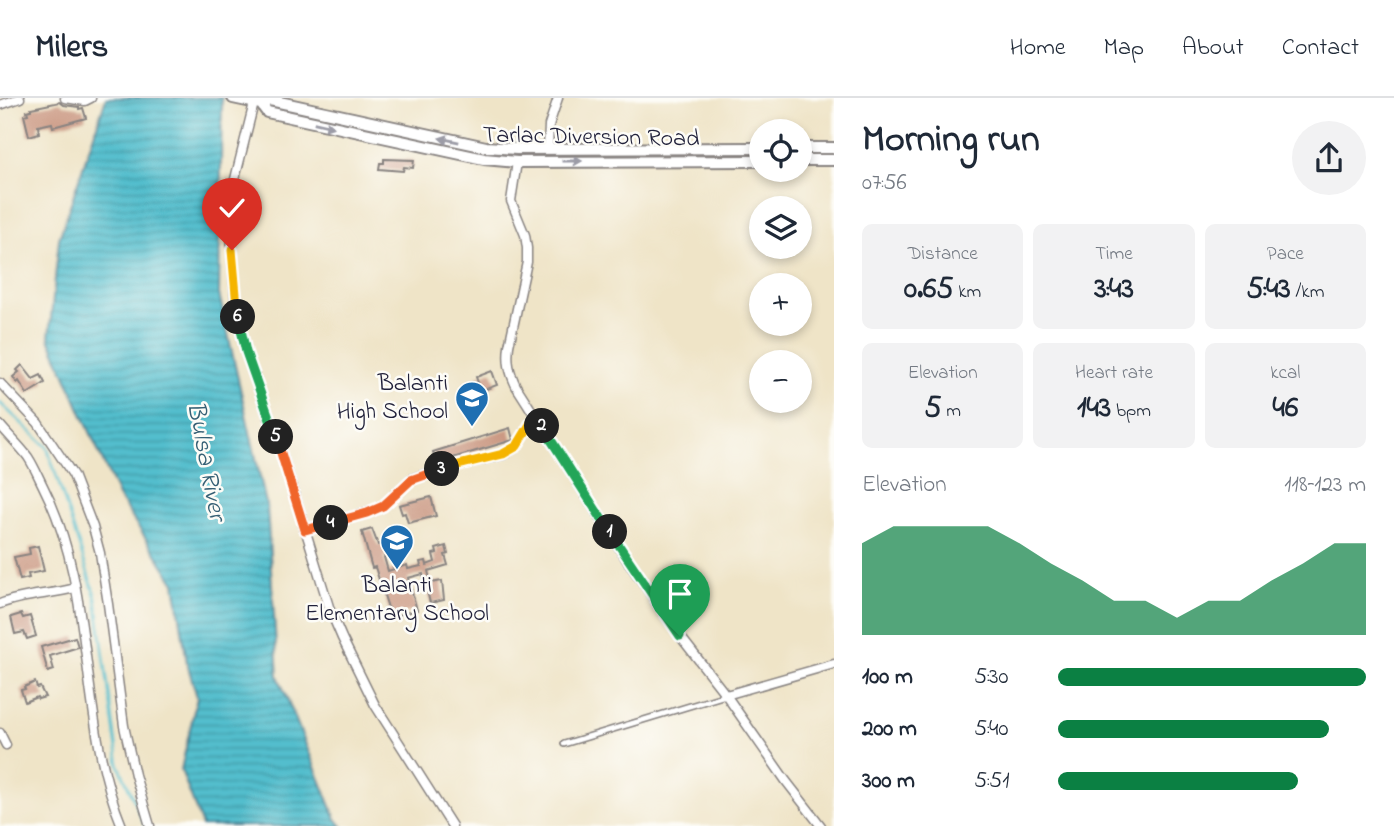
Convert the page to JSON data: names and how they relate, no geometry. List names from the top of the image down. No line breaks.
{"streets":{"main road":["Tarlac Diversion Road"]},"water":["Bulsa River"],"places":{"school or university":["Balanti High School","Balanti Elementary School"]},"page":{"header":"Milers","nav":["Home","Map","About","Contact"],"heading":["Morning run","07:56"],"map_buttons":["+","−"],"stats":[["Distance","0.65 km"],["Time","3:43"],["Pace","5:43 /km"],["Elevation","5 m"],["Heart rate","143 bpm"],["kcal","46"]],"pins":["6","2","5","3","4","1"],"chart":["Elevation","118–123 m"],"list":[{"name":"100 m","note":"5:30"},{"name":"200 m","note":"5:40"},{"name":"300 m","note":"5:51"}]}}
